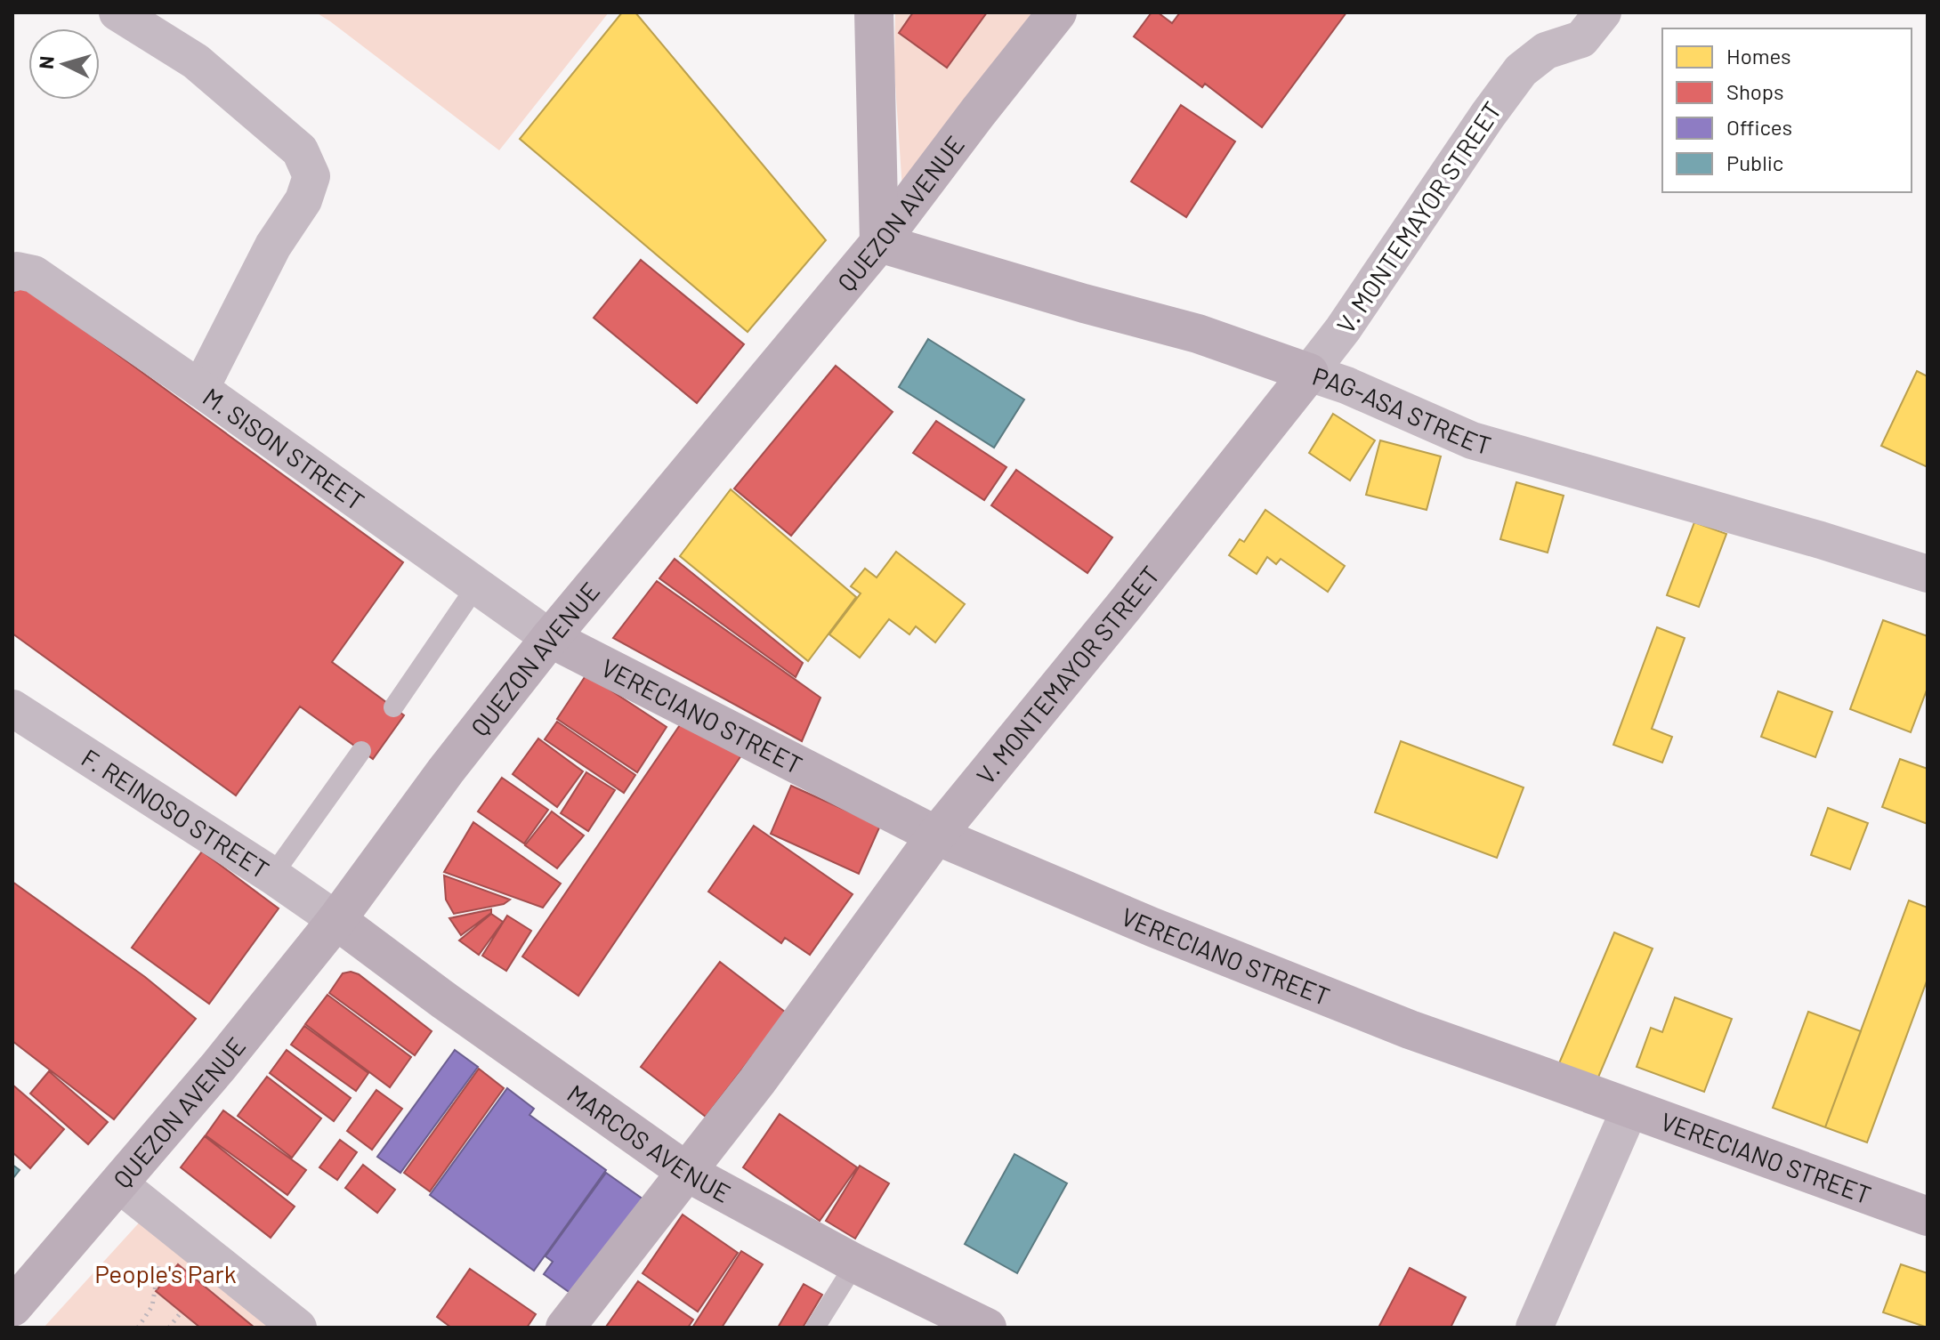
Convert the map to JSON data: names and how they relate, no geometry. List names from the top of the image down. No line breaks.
{"streets":{"street":["QUEZON AVENUE","V. MONTEMAYOR STREET","PAG-ASA STREET","M. SISON STREET","VERECIANO STREET","F. REINOSO STREET","MARCOS AVENUE"]},"crossings":[["QUEZON AVENUE","PAG-ASA STREET"],["QUEZON AVENUE","M. SISON STREET"],["QUEZON AVENUE","VERECIANO STREET"],["QUEZON AVENUE","F. REINOSO STREET"],["QUEZON AVENUE","MARCOS AVENUE"],["V. MONTEMAYOR STREET","PAG-ASA STREET"],["V. MONTEMAYOR STREET","VERECIANO STREET"],["V. MONTEMAYOR STREET","MARCOS AVENUE"],["M. SISON STREET","VERECIANO STREET"],["F. REINOSO STREET","MARCOS AVENUE"]],"parks":["People's Park"],"legend":["Homes","Shops","Offices","Public"],"north":"left"}
